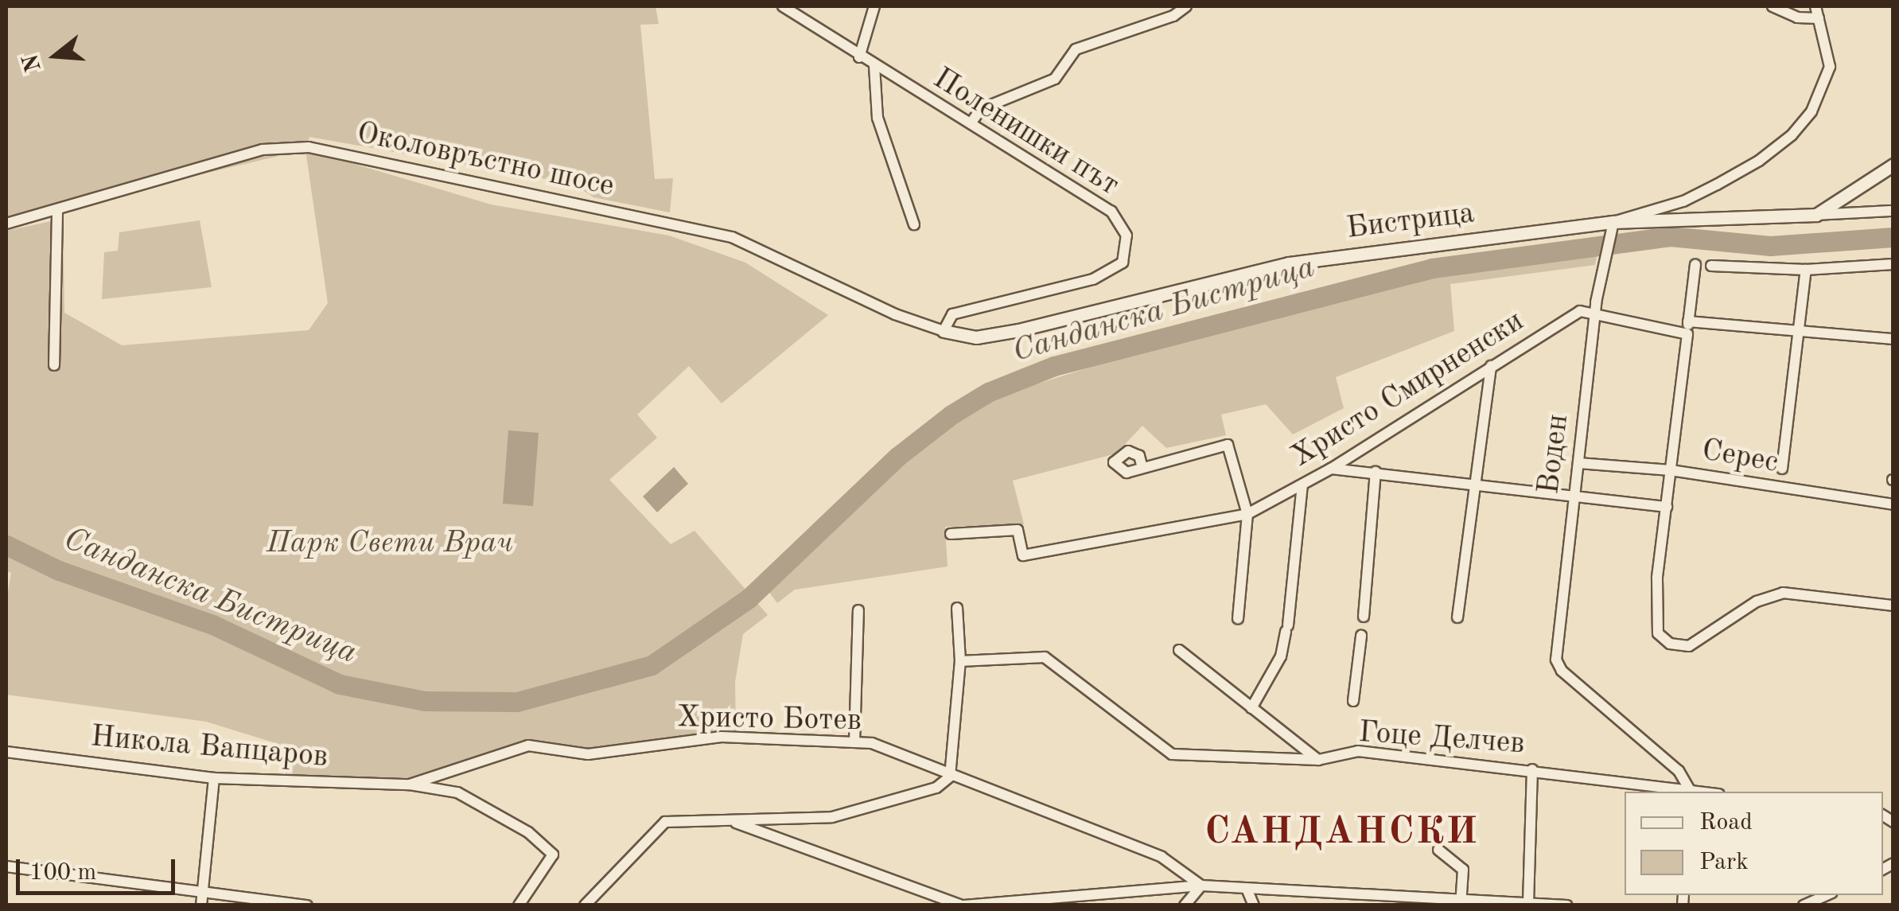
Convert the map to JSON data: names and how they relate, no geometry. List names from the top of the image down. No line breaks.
{"streets":{"street":["Поленишки път","Околовръстно шосе","Бистрица","Христо Смирненски","Воден","Серес","Христо Ботев","Гоце Делчев","Никола Вапцаров"]},"crossings":[["Поленишки път","Околовръстно шосе"],["Поленишки път","Бистрица"],["Околовръстно шосе","Бистрица"],["Бистрица","Воден"],["Христо Смирненски","Воден"],["Воден","Серес"],["Воден","Гоце Делчев"],["Христо Ботев","Никола Вапцаров"]],"districts":["САНДАНСКИ"],"water":["Санданска Бистрица"],"parks":["Парк Свети Врач"],"legend":["Road","Park"],"scale_bar":"100 m","north":"left"}
